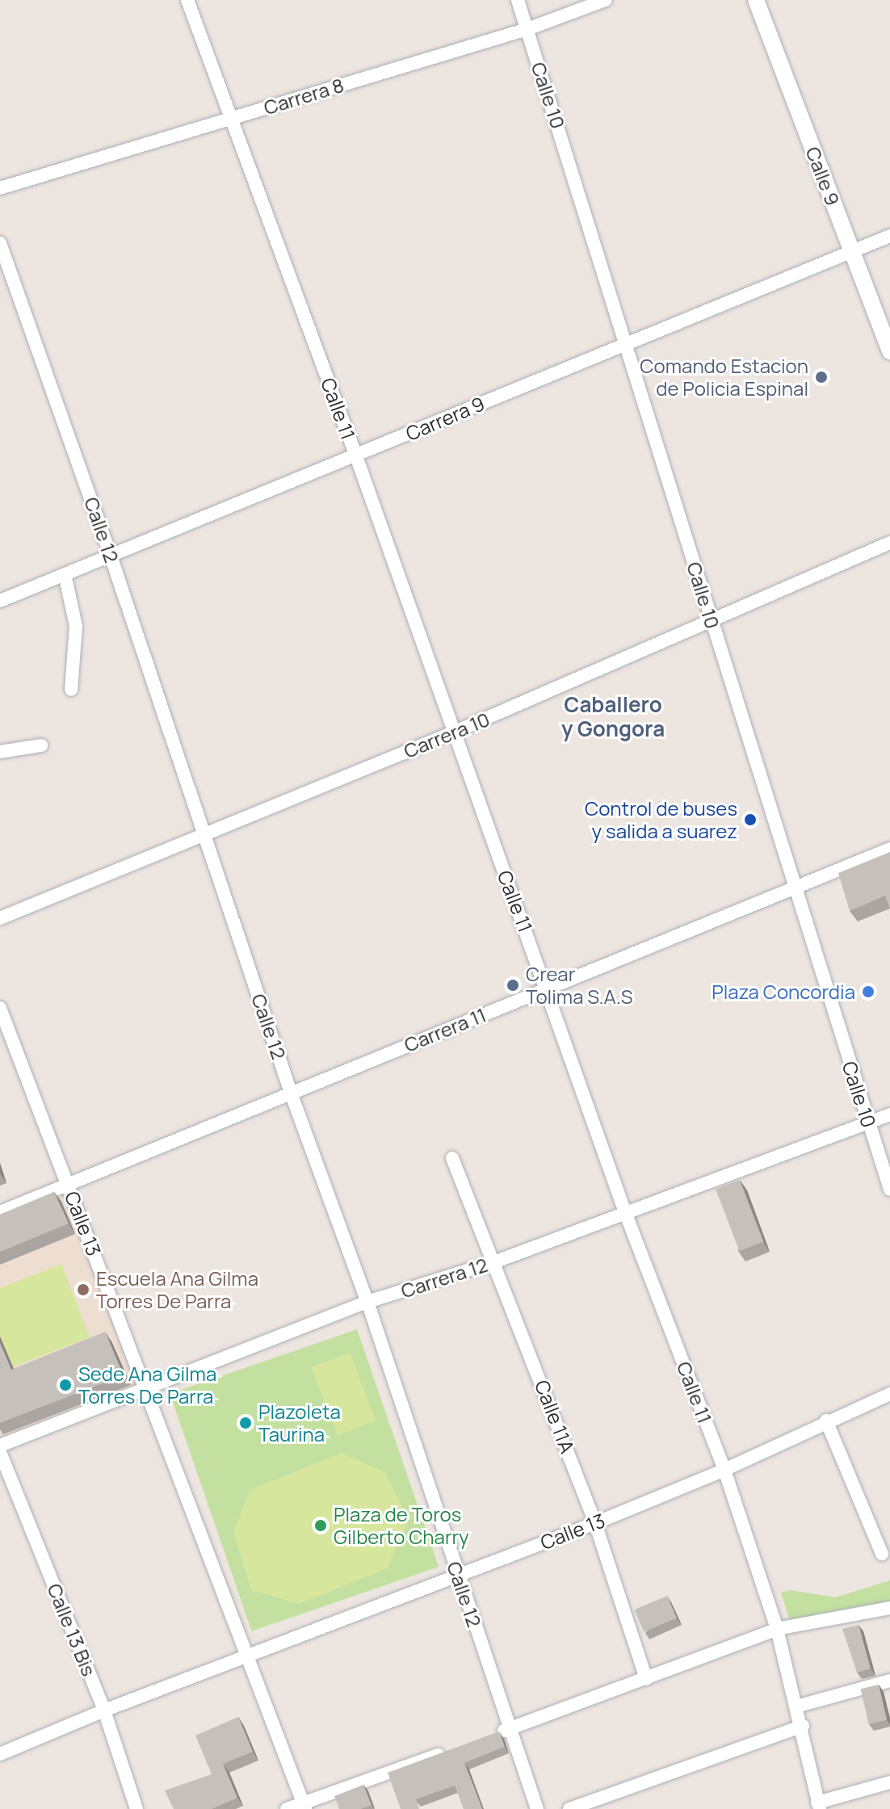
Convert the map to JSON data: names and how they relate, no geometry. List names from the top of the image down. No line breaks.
{"streets":{"street":["Calle 10","Carrera 8","Calle 9","Calle 11","Carrera 9","Calle 12","Carrera 10","Carrera 11","Calle 13","Carrera 12","Calle 11A","Calle 13 Bis"]},"crossings":[["Calle 10","Carrera 8"],["Calle 10","Carrera 9"],["Calle 10","Carrera 10"],["Calle 10","Carrera 11"],["Calle 10","Carrera 12"],["Carrera 8","Calle 11"],["Calle 9","Carrera 9"],["Calle 11","Carrera 9"],["Calle 11","Carrera 10"],["Calle 11","Carrera 11"],["Calle 11","Calle 13"],["Calle 11","Carrera 12"],["Carrera 9","Calle 12"],["Calle 12","Carrera 10"],["Calle 12","Carrera 11"],["Calle 12","Calle 13"],["Calle 12","Carrera 12"],["Carrera 11","Calle 13"],["Calle 13","Carrera 12"],["Calle 13","Calle 11A"],["Calle 13","Calle 13 Bis"],["Carrera 12","Calle 11A"]],"districts":["Caballero y Gongora"],"places":["Comando Estacion de Policia Espinal","Control de buses y salida a suarez","Crear Tolima S.A.S","Plaza Concordia","Escuela Ana Gilma Torres De Parra","Sede Ana Gilma Torres De Parra","Plazoleta Taurina","Plaza de Toros Gilberto Charry"]}
